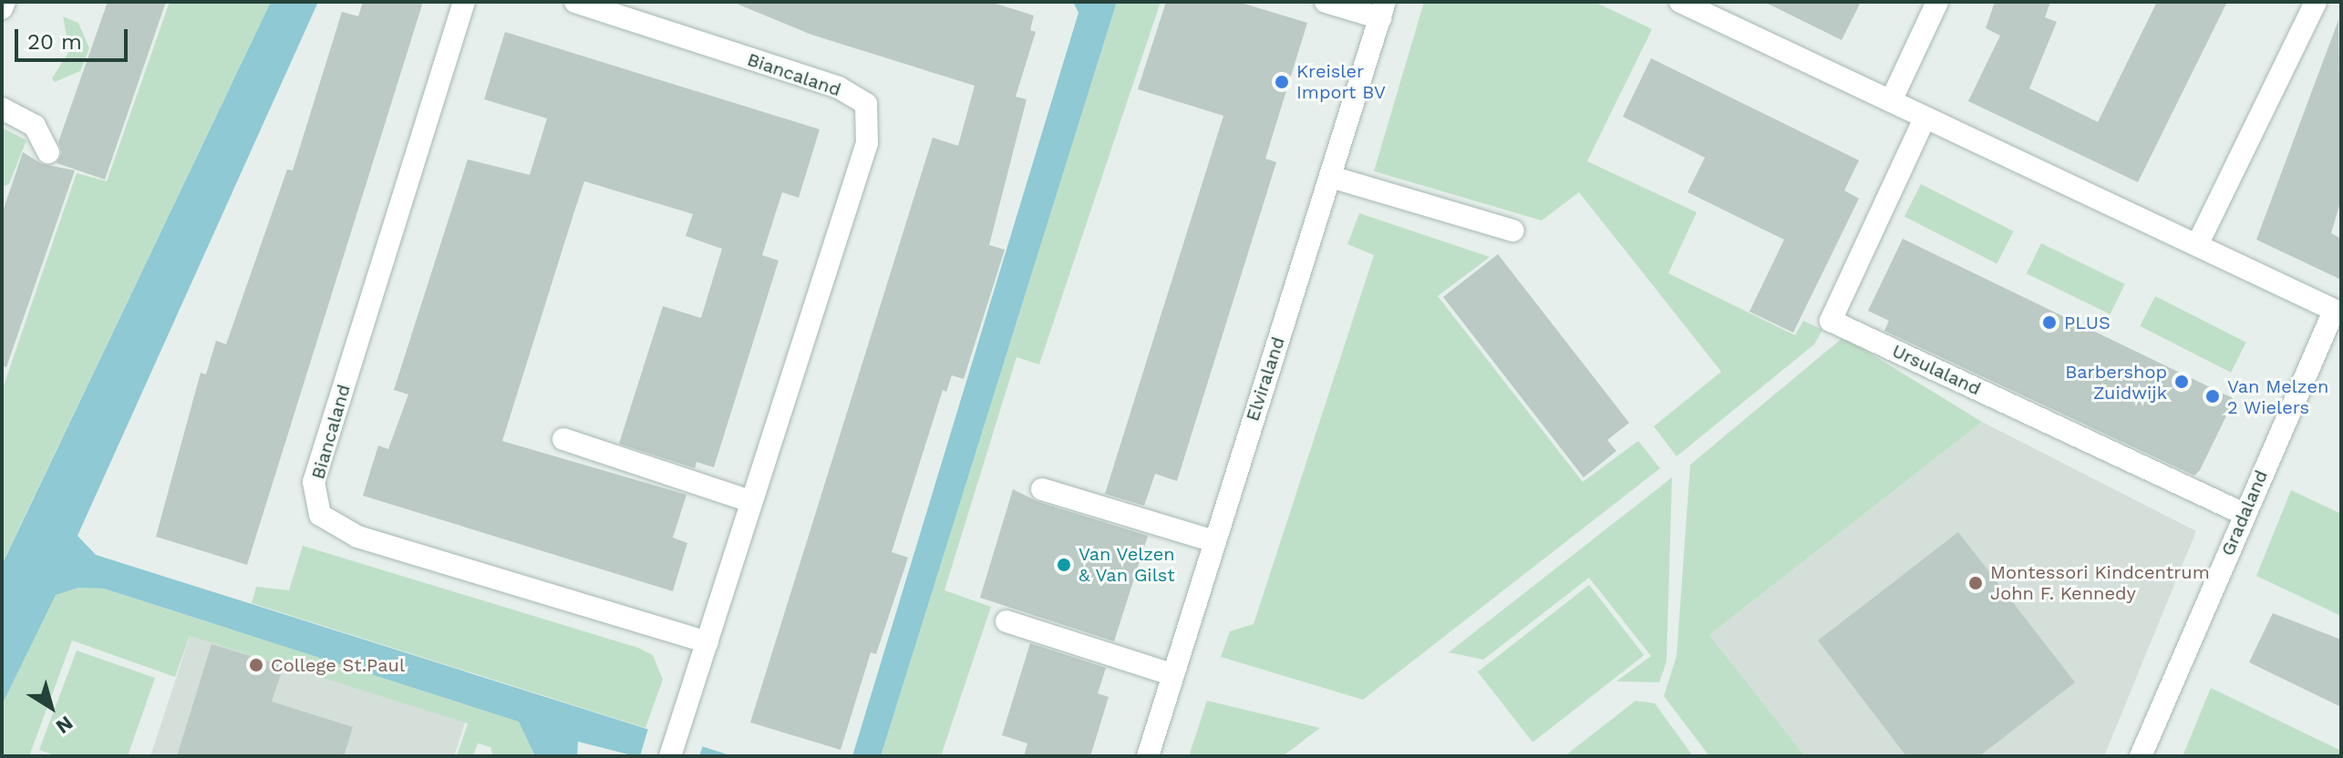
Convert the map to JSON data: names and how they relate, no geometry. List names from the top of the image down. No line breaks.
{"streets":{"street":["Biancaland","Ursulaland","Elviraland","Gradaland"]},"crossings":[["Ursulaland","Gradaland"]],"places":["Kreisler Import BV","PLUS","Barbershop Zuidwijk","Van Melzen 2 Wielers","Van Velzen & Van Gilst","Montessori Kindcentrum John F. Kennedy","College St.Paul"],"scale_bar":"20 m","north":"bottom right"}
